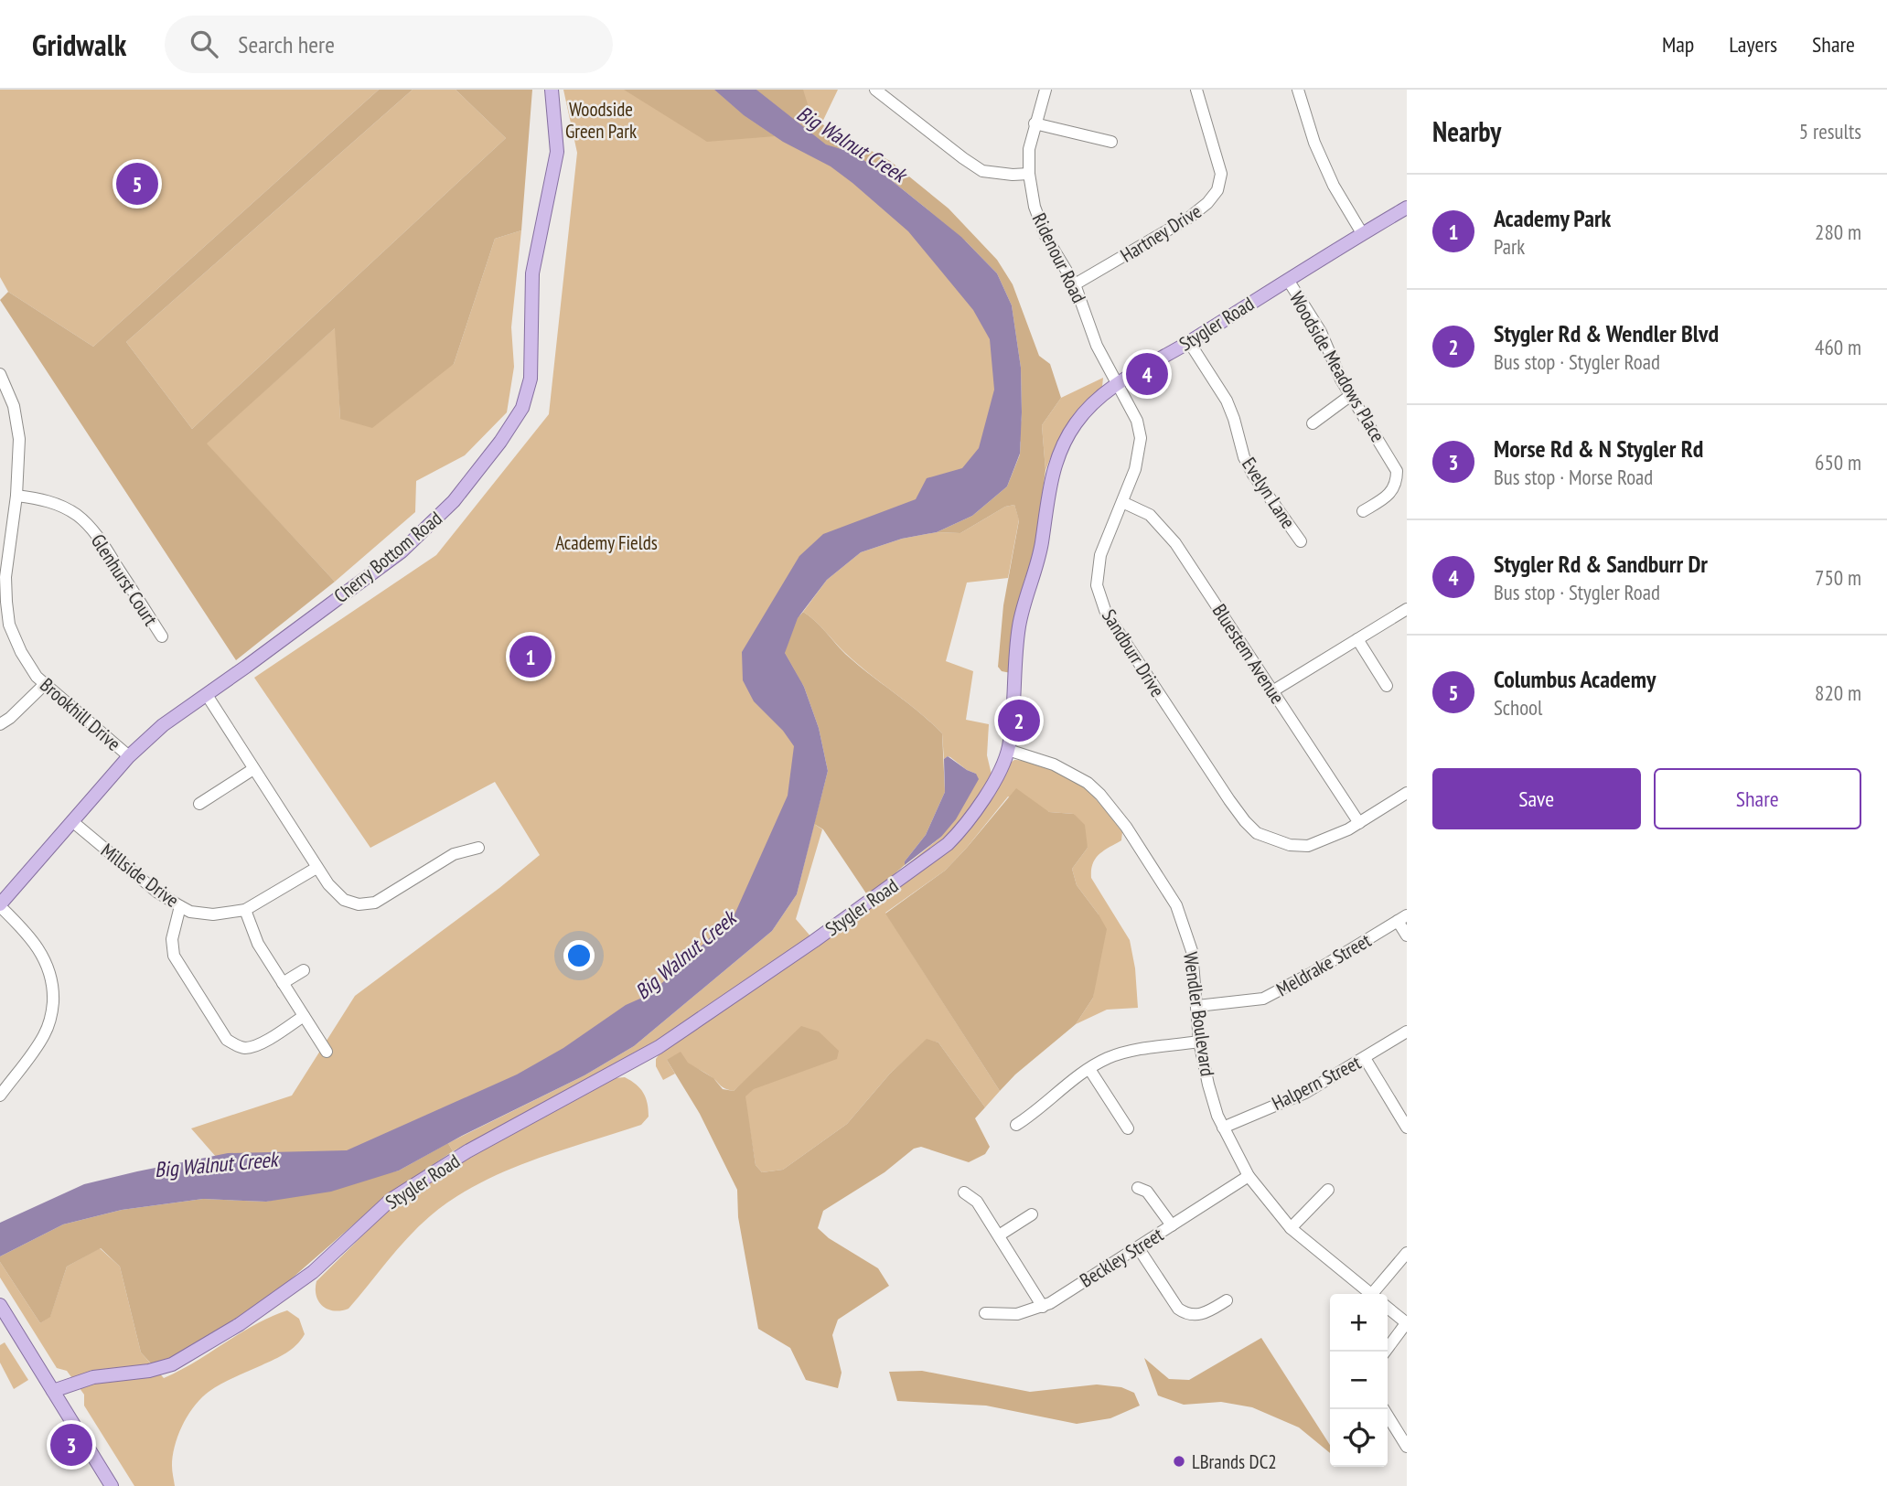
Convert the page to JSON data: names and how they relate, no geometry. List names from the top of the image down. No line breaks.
{"streets":{"main road":["Stygler Road","Cherry Bottom Road"],"street":["Hartney Drive","Ridenour Road","Woodside Meadows Place","Evelyn Lane","Glenhurst Court","Sandburr Drive","Bluestem Avenue","Brookhill Drive","Millside Drive","Meldrake Street","Wendler Boulevard","Halpern Street","Beckley Street"]},"crossings":[["Hartney Drive","Ridenour Road"],["Ridenour Road","Stygler Road"],["Ridenour Road","Sandburr Drive"],["Stygler Road","Woodside Meadows Place"],["Stygler Road","Evelyn Lane"],["Stygler Road","Sandburr Drive"],["Stygler Road","Wendler Boulevard"],["Cherry Bottom Road","Brookhill Drive"],["Cherry Bottom Road","Millside Drive"],["Glenhurst Court","Brookhill Drive"],["Sandburr Drive","Bluestem Avenue"],["Meldrake Street","Wendler Boulevard"],["Wendler Boulevard","Halpern Street"],["Wendler Boulevard","Beckley Street"]],"water":["Big Walnut Creek"],"parks":["Woodside Green Park","Academy Fields"],"places":["LBrands DC2"],"page":{"header":"Gridwalk","search":"Search here","nav":["Map","Layers","Share"],"heading":["Nearby","5 results"],"pins":["5","4","1","2","3"],"list":[{"mark":"1","name":"Academy Park","note":"Park","value":"280 m"},{"mark":"2","name":"Stygler Rd & Wendler Blvd","note":"Bus stop · Stygler Road","value":"460 m"},{"mark":"3","name":"Morse Rd & N Stygler Rd","note":"Bus stop · Morse Road","value":"650 m"},{"mark":"4","name":"Stygler Rd & Sandburr Dr","note":"Bus stop · Stygler Road","value":"750 m"},{"mark":"5","name":"Columbus Academy","note":"School","value":"820 m"}],"buttons":["Save","Share"],"map_buttons":["+","−"]}}
